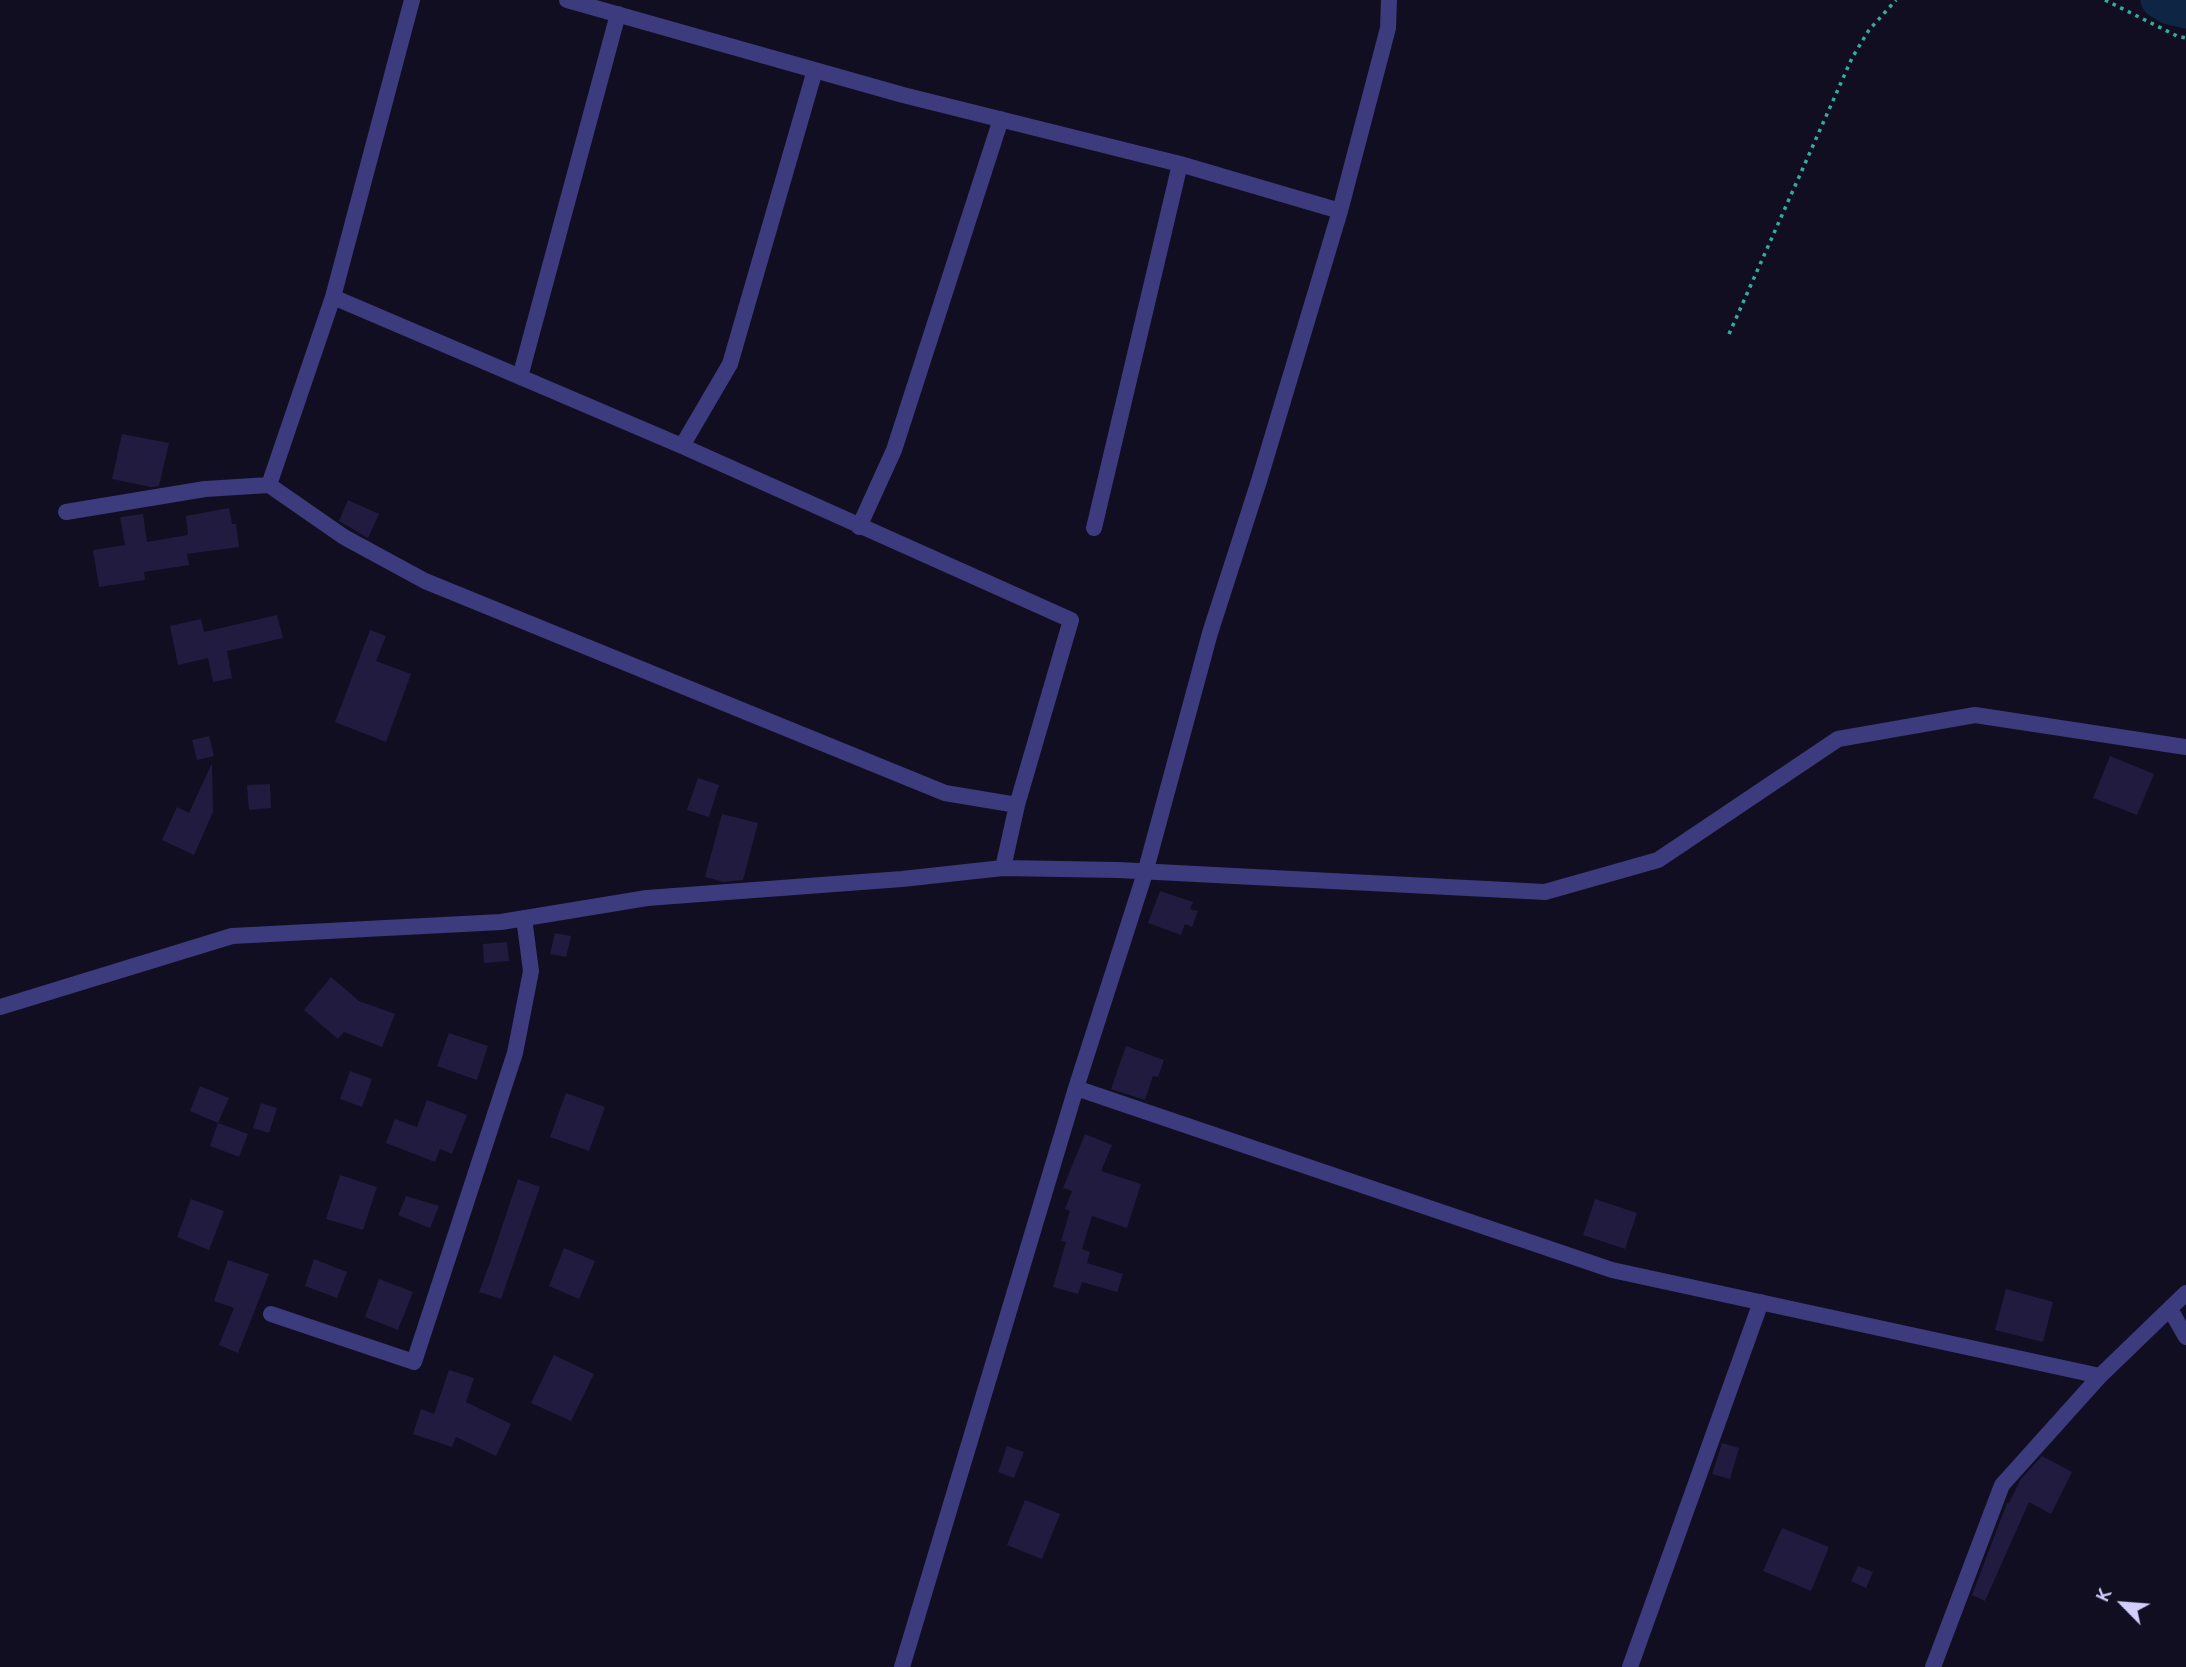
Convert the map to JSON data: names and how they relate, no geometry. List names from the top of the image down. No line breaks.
{"north":"top left"}
